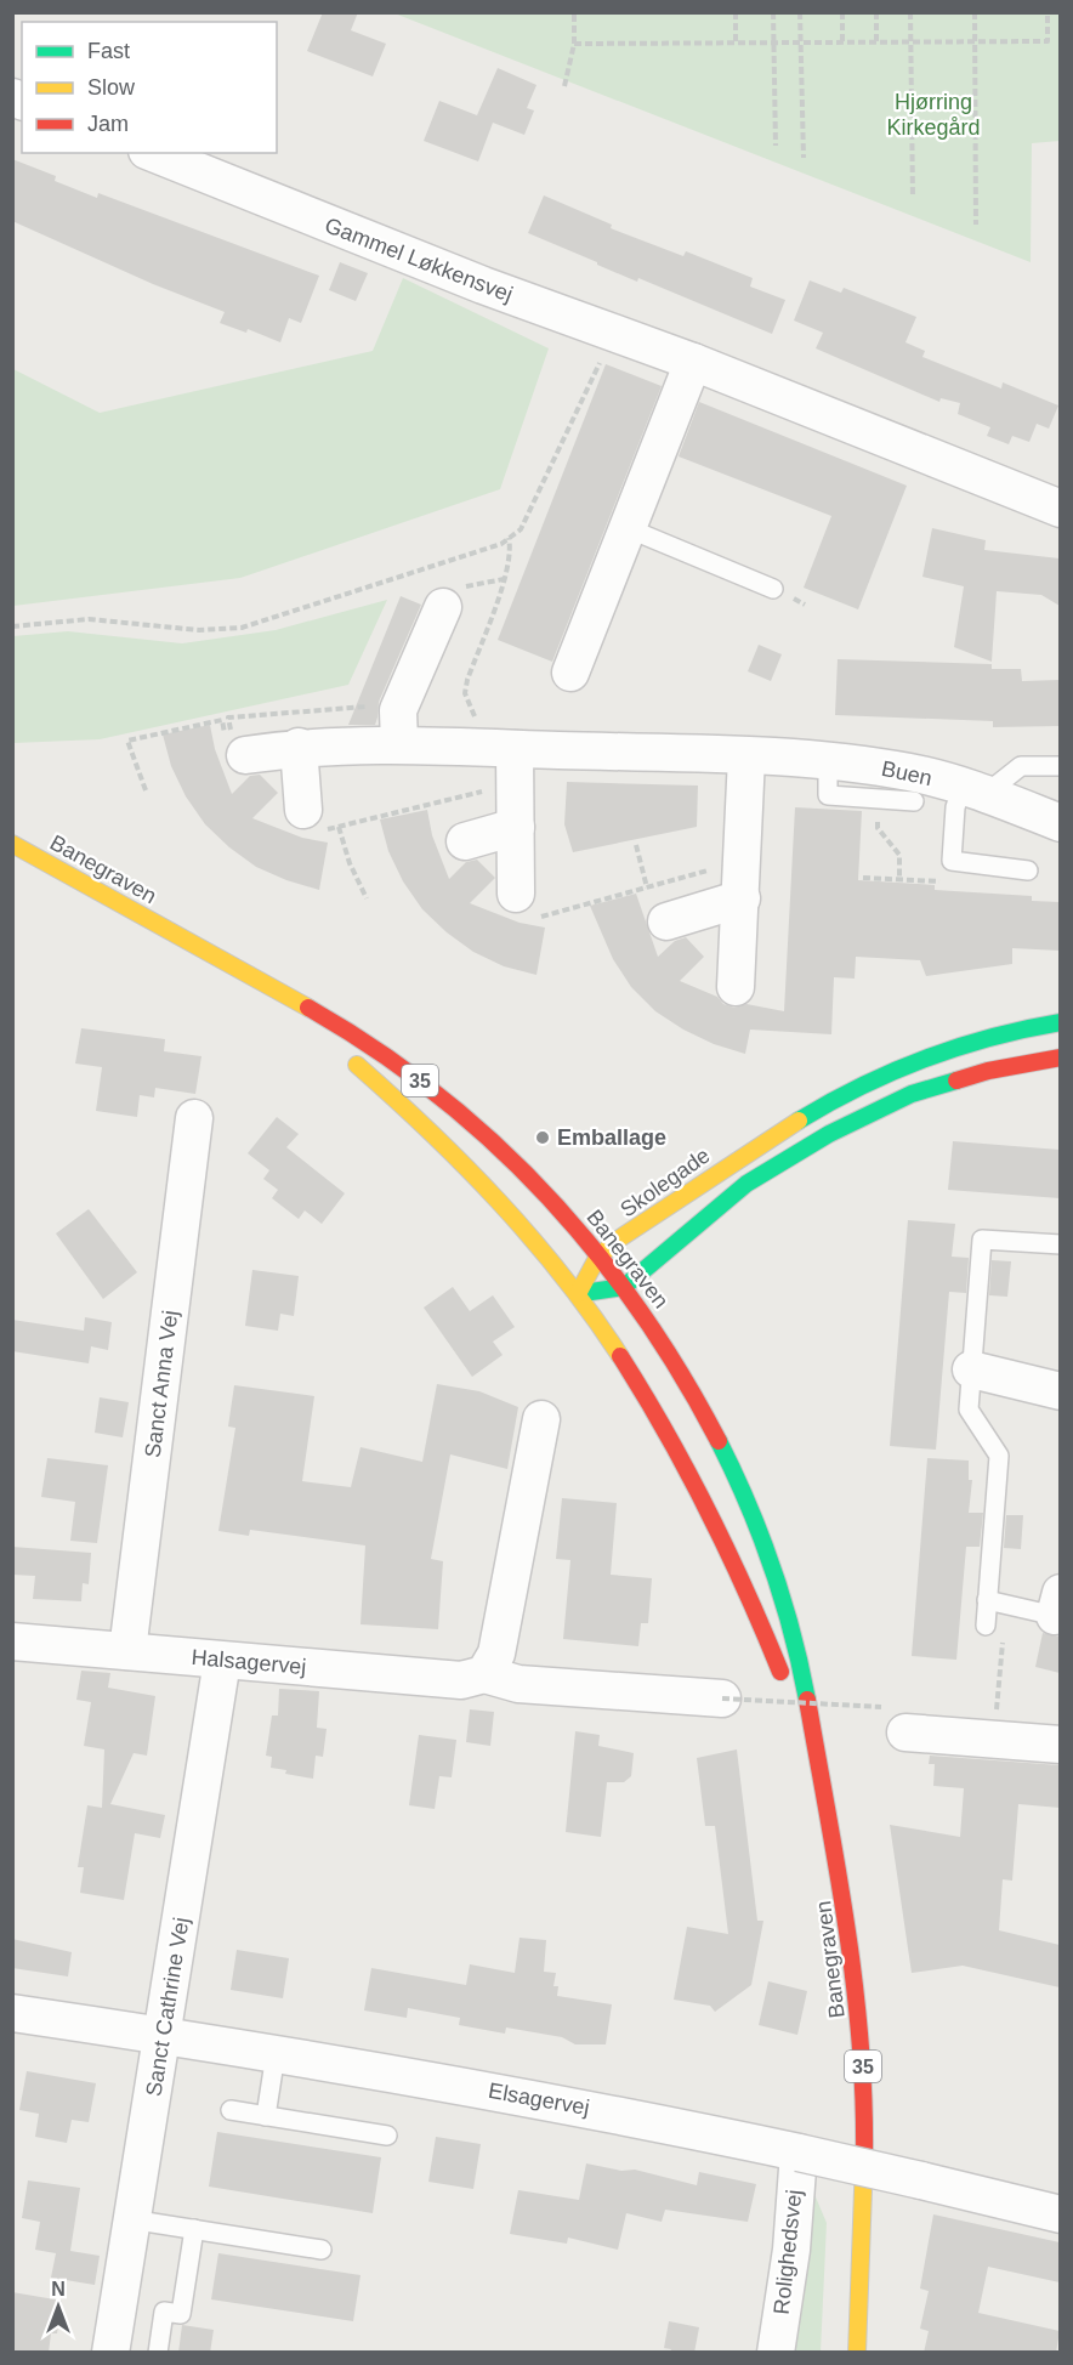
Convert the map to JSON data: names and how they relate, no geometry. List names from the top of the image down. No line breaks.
{"streets":{"main road":["Banegraven","35","Skolegade"],"street":["Gammel Løkkensvej","Buen","Sanct Anna Vej","Halsagervej","Sanct Cathrine Vej","Elsagervej","Rolighedsvej"]},"crossings":[["Banegraven","Skolegade"],["Sanct Anna Vej","Halsagervej"],["Halsagervej","Sanct Cathrine Vej"],["Sanct Cathrine Vej","Elsagervej"],["Elsagervej","Rolighedsvej"]],"parks":["Hjørring Kirkegård"],"places":["Emballage"],"legend":["Fast","Slow","Jam"],"north":"top"}
